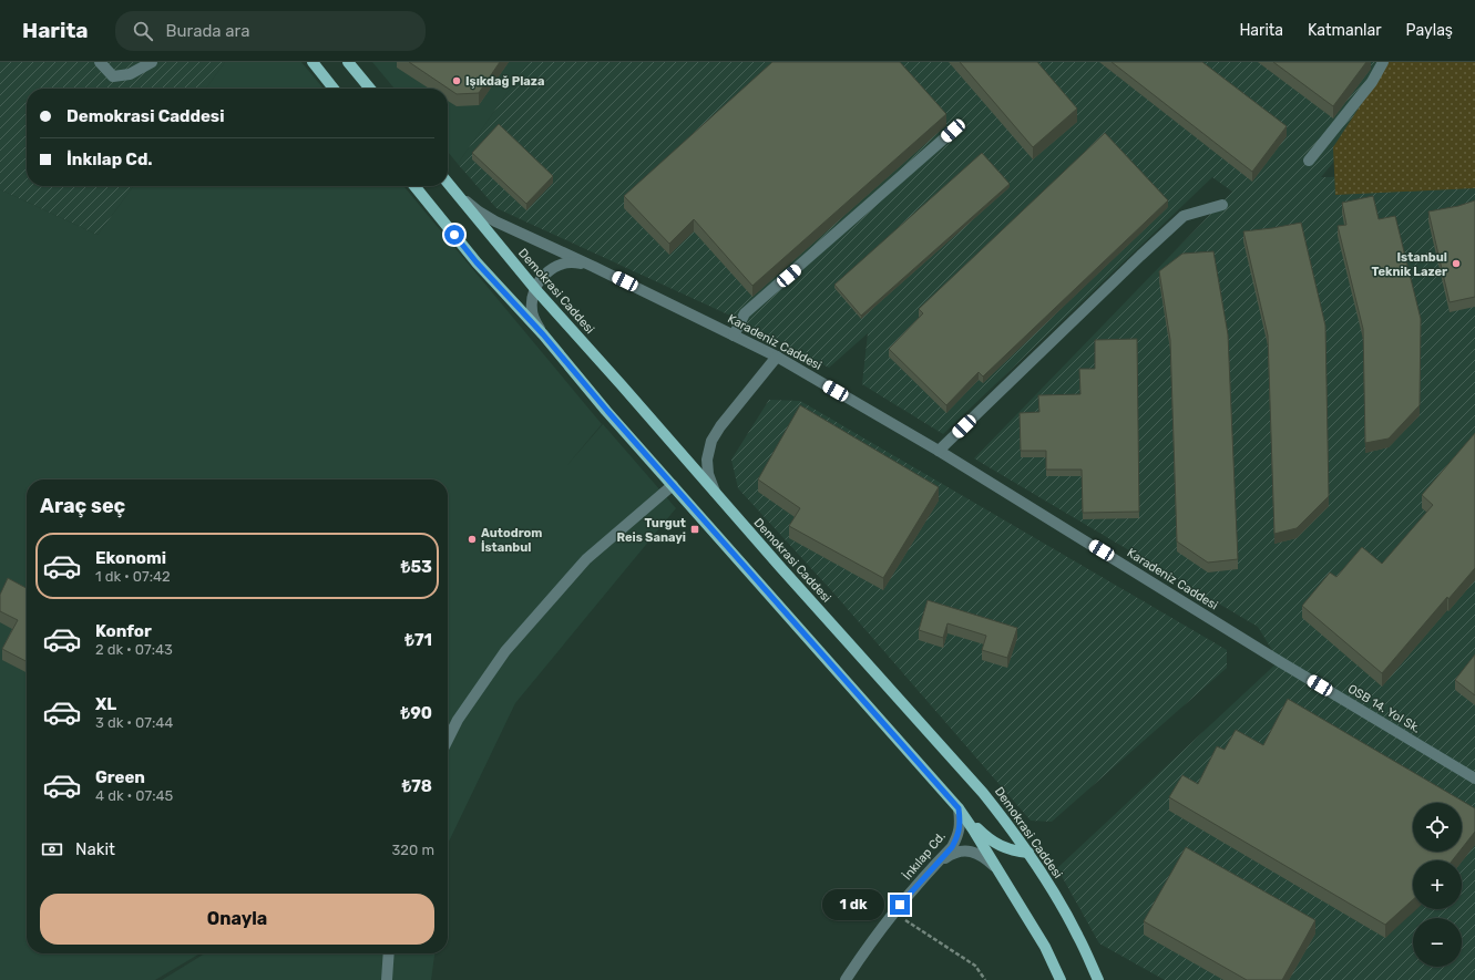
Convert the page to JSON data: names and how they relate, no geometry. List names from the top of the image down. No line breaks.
{"streets":{"main road":["Demokrasi Caddesi"],"street":["Karadeniz Caddesi","OSB 14. Yol Sk.","İnkılap Cd."]},"crossings":[["Demokrasi Caddesi","Karadeniz Caddesi"],["Karadeniz Caddesi","OSB 14. Yol Sk."]],"places":{"other":["Işıkdağ Plaza","Istanbul Teknik Lazer","Autodrom İstanbul"],"transit":["Turgut Reis Sanayi"]},"page":{"header":"Harita","search":"Burada ara","nav":["Harita","Katmanlar","Paylaş"],"banner":["Demokrasi Caddesi","İnkılap Cd."],"heading":"Araç seç","list":[{"name":"Ekonomi","note":"1 dk · 07:42","value":"₺53"},{"name":"Konfor","note":"2 dk · 07:43","value":"₺71"},{"name":"XL","note":"3 dk · 07:44","value":"₺90"},{"name":"Green","note":"4 dk · 07:45","value":"₺78"}],"map_buttons":["+","−"],"pay":["Nakit","320 m"],"buttons":"Onayla","bubble":"1 dk"}}
